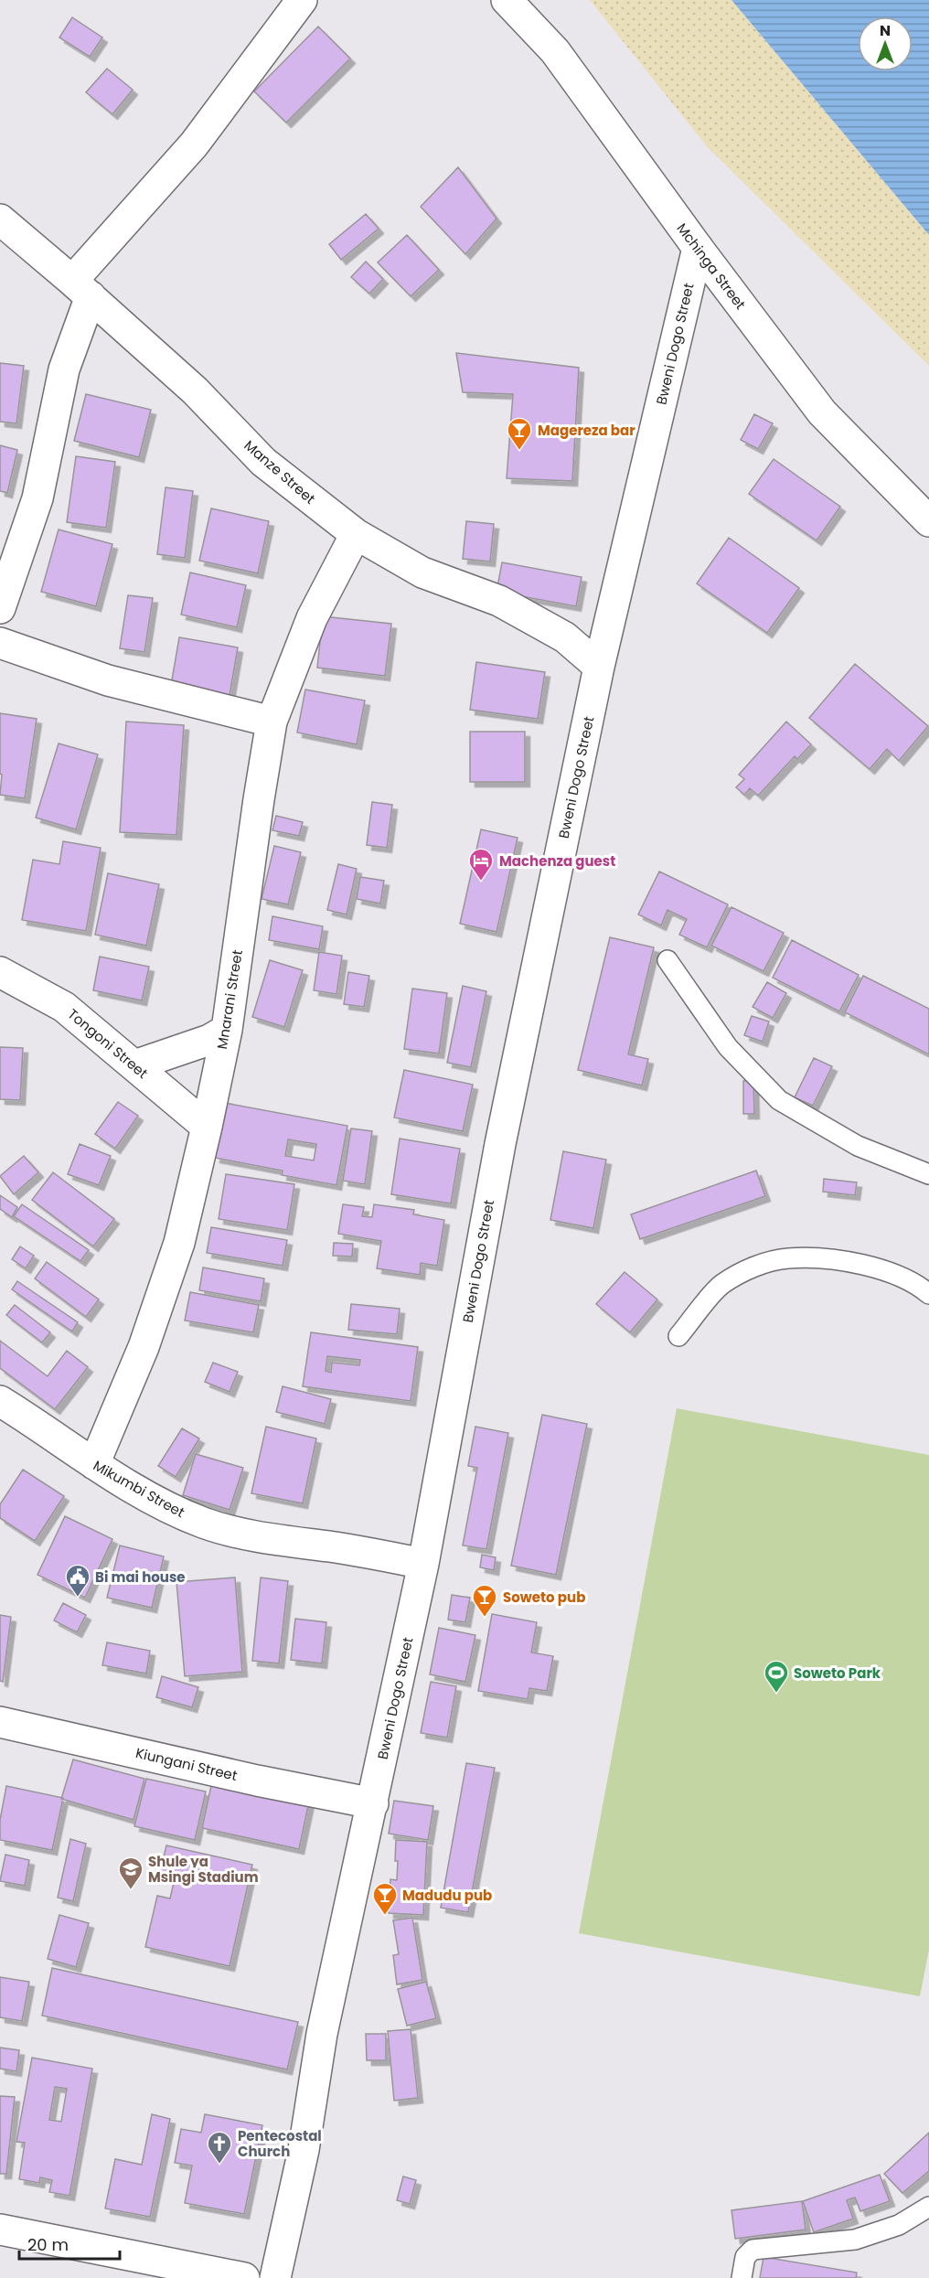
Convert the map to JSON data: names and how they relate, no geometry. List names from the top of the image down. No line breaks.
{"streets":{"street":["Mchinga Street","Bweni Dogo Street","Manze Street","Mnarani Street","Tongoni Street","Mikumbi Street","Kiungani Street"]},"crossings":[["Mchinga Street","Bweni Dogo Street"],["Bweni Dogo Street","Manze Street"],["Bweni Dogo Street","Mikumbi Street"],["Bweni Dogo Street","Kiungani Street"],["Manze Street","Mnarani Street"],["Mnarani Street","Tongoni Street"],["Mnarani Street","Mikumbi Street"]],"places":{"bar":["Magereza bar","Soweto pub","Madudu pub"],"hotel":["Machenza guest"],"public building":["Bi mai house"],"sports":["Soweto Park"],"school or university":["Shule ya Msingi Stadium"],"church":["Pentecostal Church"]},"scale_bar":"20 m","north":"top"}
